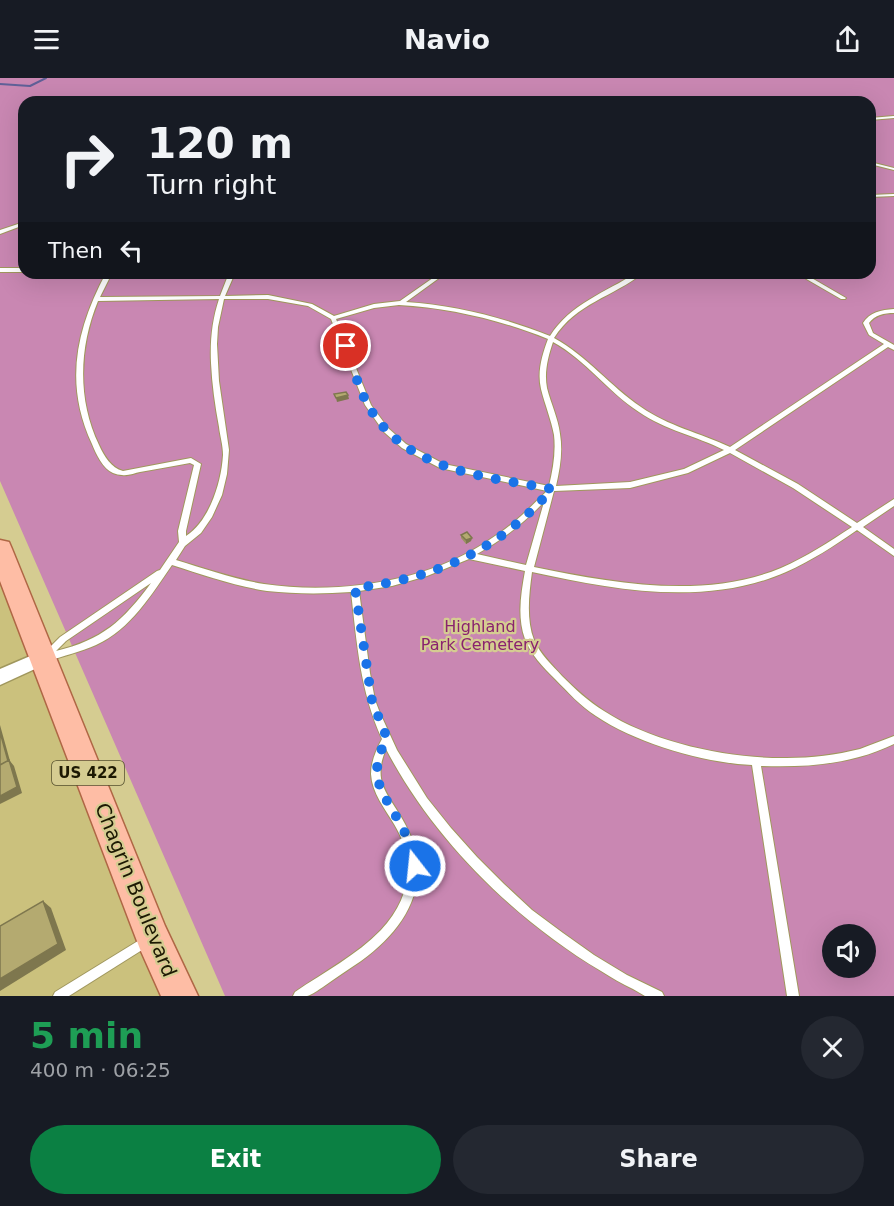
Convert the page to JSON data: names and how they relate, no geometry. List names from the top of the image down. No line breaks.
{"streets":{"main road":["US 422","Chagrin Boulevard"]},"parks":["Highland Park Cemetery"],"page":{"header":"Navio","turn":["120 m","Turn right"],"then":"Then","heading":["5 min","400 m · 06:25"],"buttons":["Exit","Share"]}}
